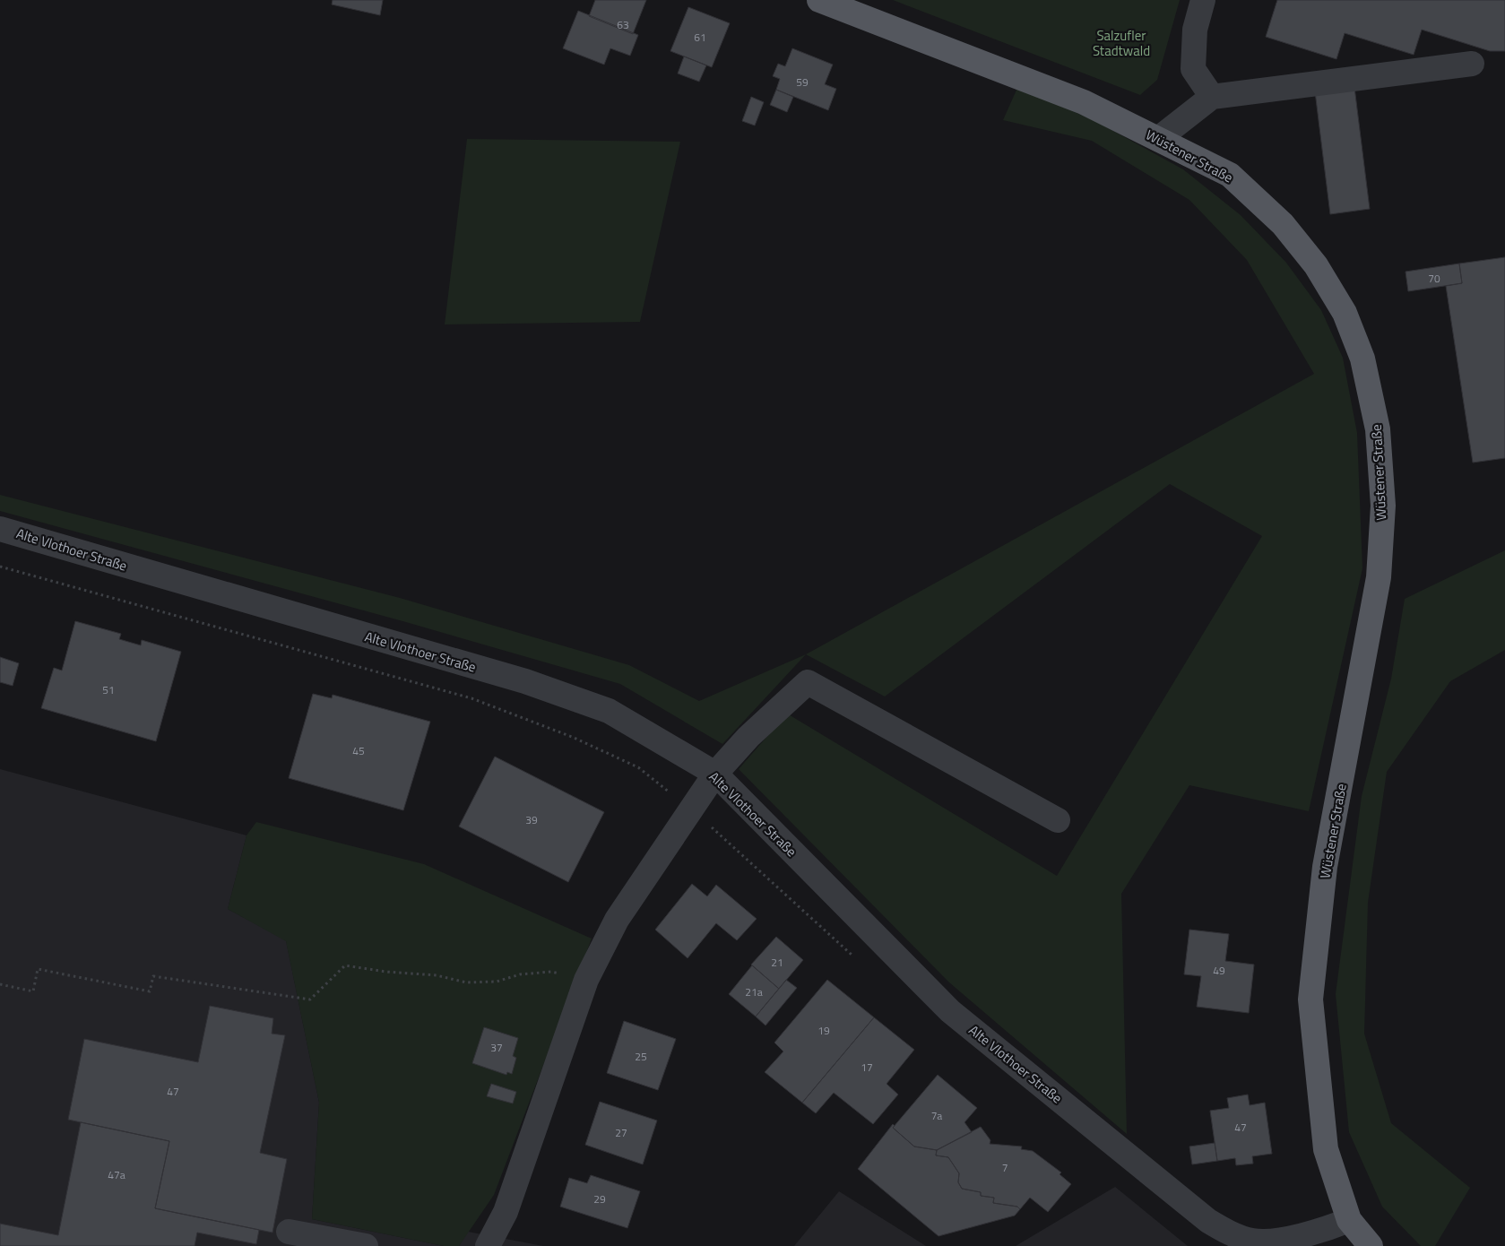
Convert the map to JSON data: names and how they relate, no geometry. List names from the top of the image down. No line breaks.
{"streets":{"main road":["Wüstener Straße"],"street":["Alte Vlothoer Straße"]},"crossings":[["Wüstener Straße","Alte Vlothoer Straße"]],"parks":["Salzufler Stadtwald"],"house_numbers":["63","61","59","70","51","45","39","21","49","21a","19","37","25","17","47","7a","47","27","7","47a","29"]}
